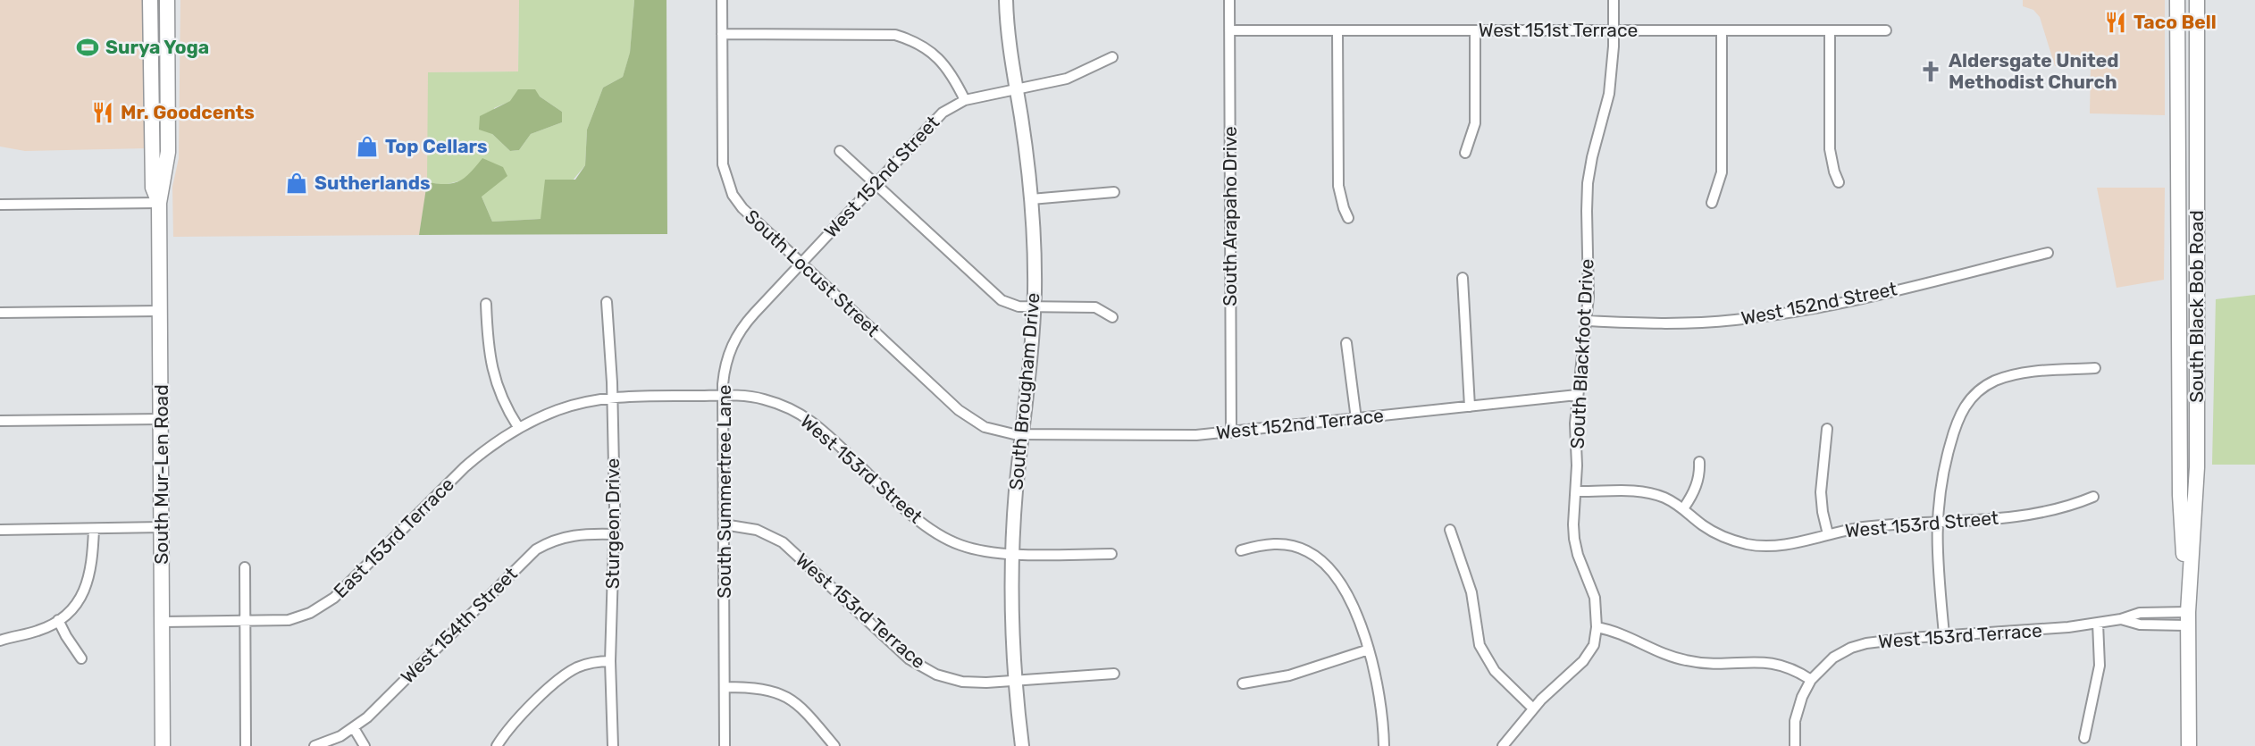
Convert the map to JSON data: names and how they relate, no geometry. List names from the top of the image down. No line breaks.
{"streets":{"main road":["South Black Bob Road","South Mur-Len Road"],"street":["West 151st Terrace","West 152nd Street","South Arapaho Drive","South Locust Street","South Blackfoot Drive","South Brougham Drive","West 152nd Terrace","West 153rd Street","South Summertree Lane","Sturgeon Drive","East 153rd Terrace","West 153rd Terrace","West 154th Street"]},"crossings":[["West 151st Terrace","South Arapaho Drive"],["West 151st Terrace","South Blackfoot Drive"],["West 152nd Street","South Locust Street"],["West 152nd Street","South Blackfoot Drive"],["West 152nd Street","South Brougham Drive"],["West 152nd Street","South Summertree Lane"],["South Arapaho Drive","West 152nd Terrace"],["South Locust Street","South Brougham Drive"],["South Locust Street","West 152nd Terrace"],["South Locust Street","South Summertree Lane"],["South Black Bob Road","West 153rd Terrace"],["South Blackfoot Drive","West 152nd Terrace"],["South Blackfoot Drive","West 153rd Street"],["South Brougham Drive","West 152nd Terrace"],["South Brougham Drive","West 153rd Street"],["South Brougham Drive","West 153rd Terrace"],["West 153rd Street","South Summertree Lane"],["West 153rd Street","Sturgeon Drive"],["West 153rd Street","East 153rd Terrace"],["South Mur-Len Road","East 153rd Terrace"],["South Summertree Lane","West 153rd Terrace"],["Sturgeon Drive","West 154th Street"]],"places":{"restaurant":["Taco Bell","Mr. Goodcents"],"sports":["Surya Yoga"],"church":["Aldersgate United Methodist Church"],"shop":["Top Cellars","Sutherlands"]}}
